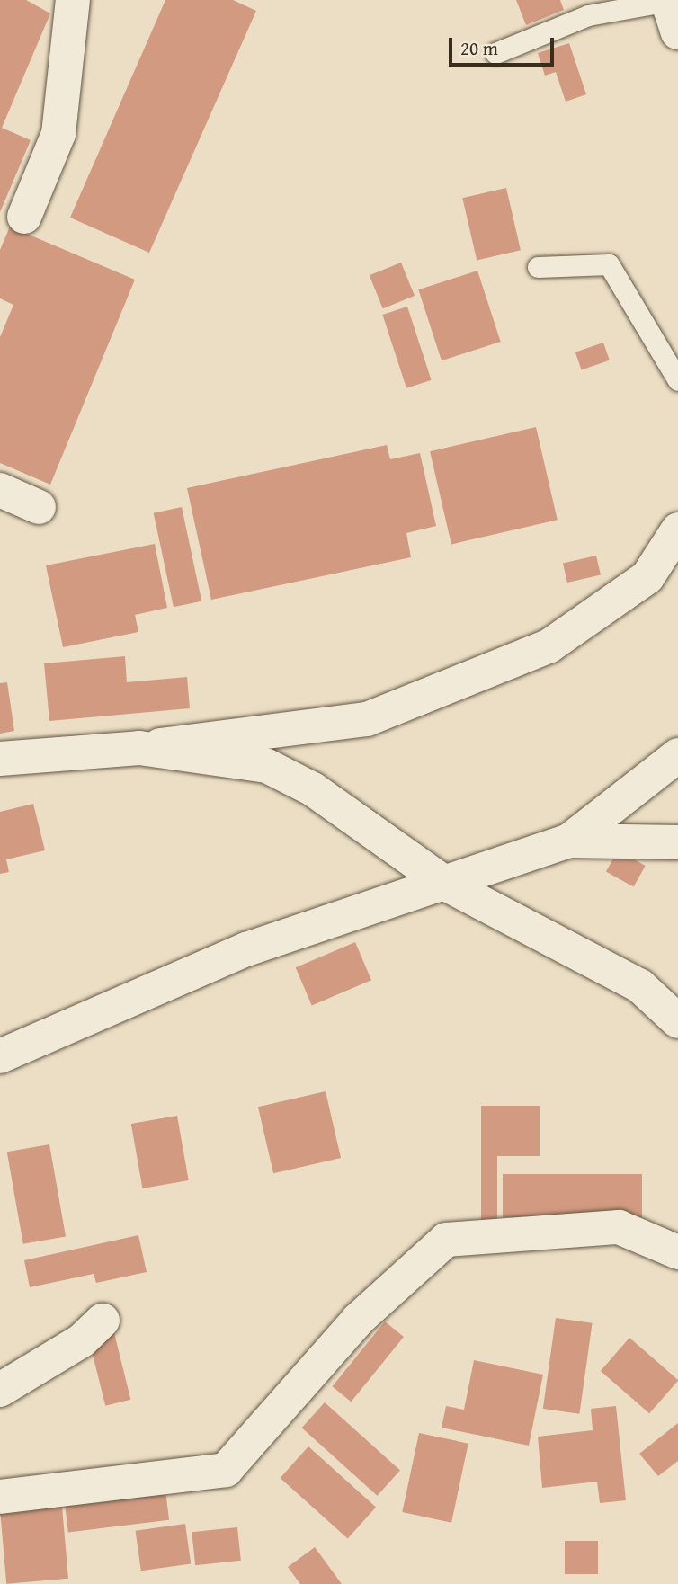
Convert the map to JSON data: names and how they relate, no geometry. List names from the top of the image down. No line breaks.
{"scale_bar":"20 m"}
